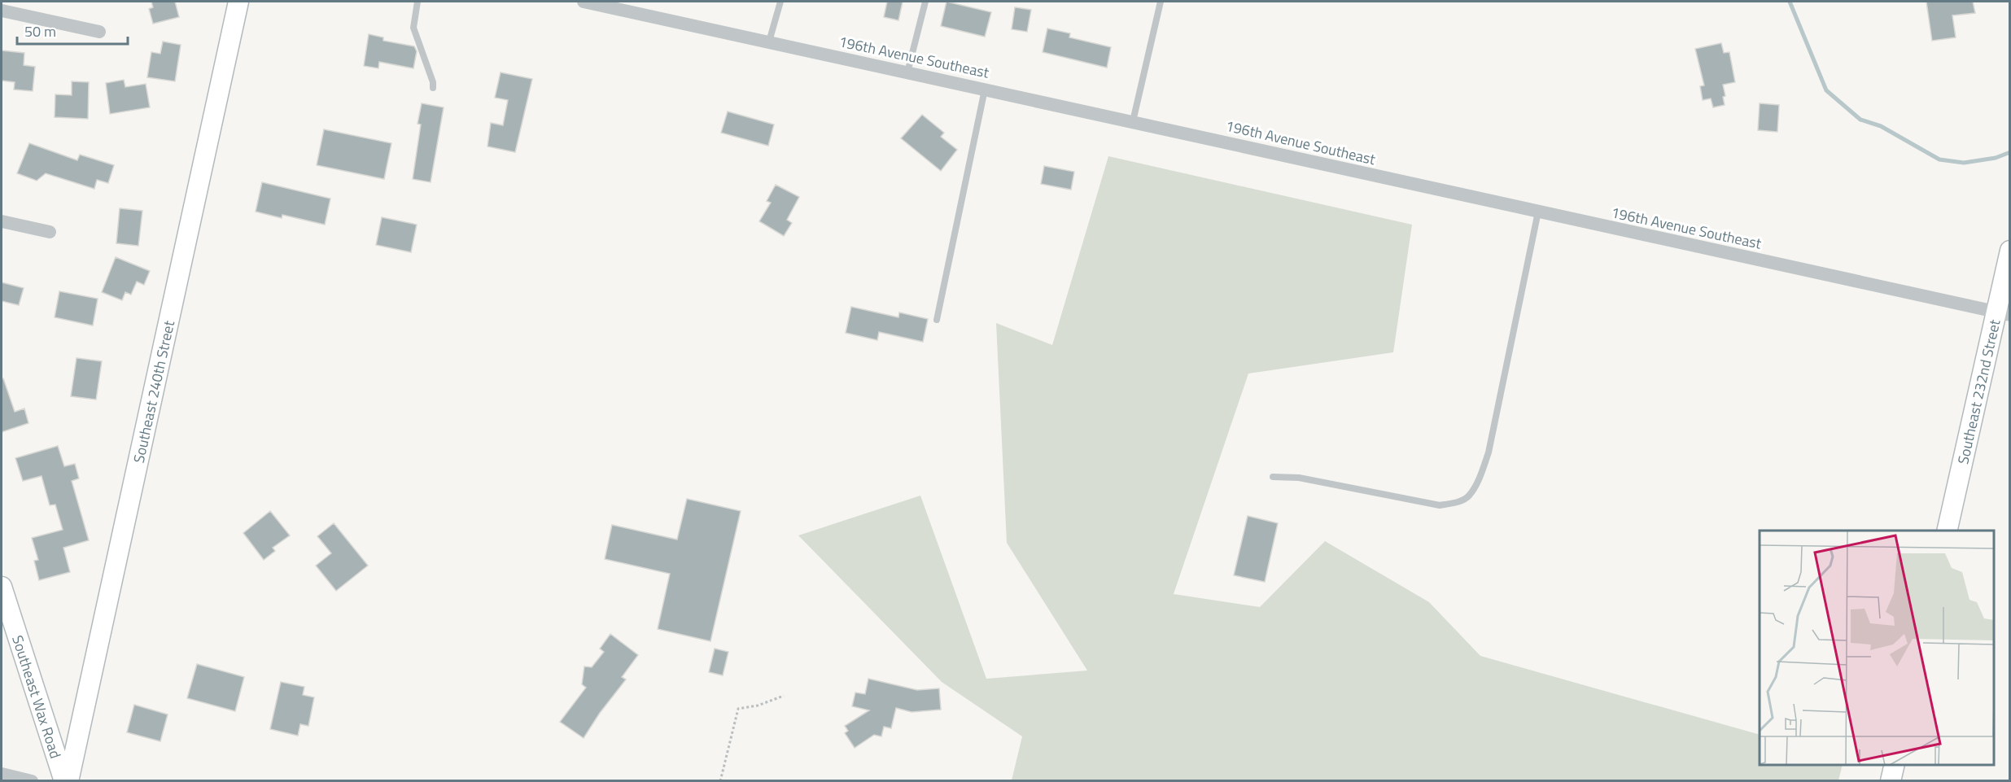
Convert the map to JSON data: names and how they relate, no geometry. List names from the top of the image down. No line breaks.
{"streets":{"main road":["Southeast 240th Street","Southeast 232nd Street","Southeast Wax Road"],"street":["196th Avenue Southeast"]},"crossings":[["196th Avenue Southeast","Southeast 232nd Street"]],"scale_bar":"50 m"}
